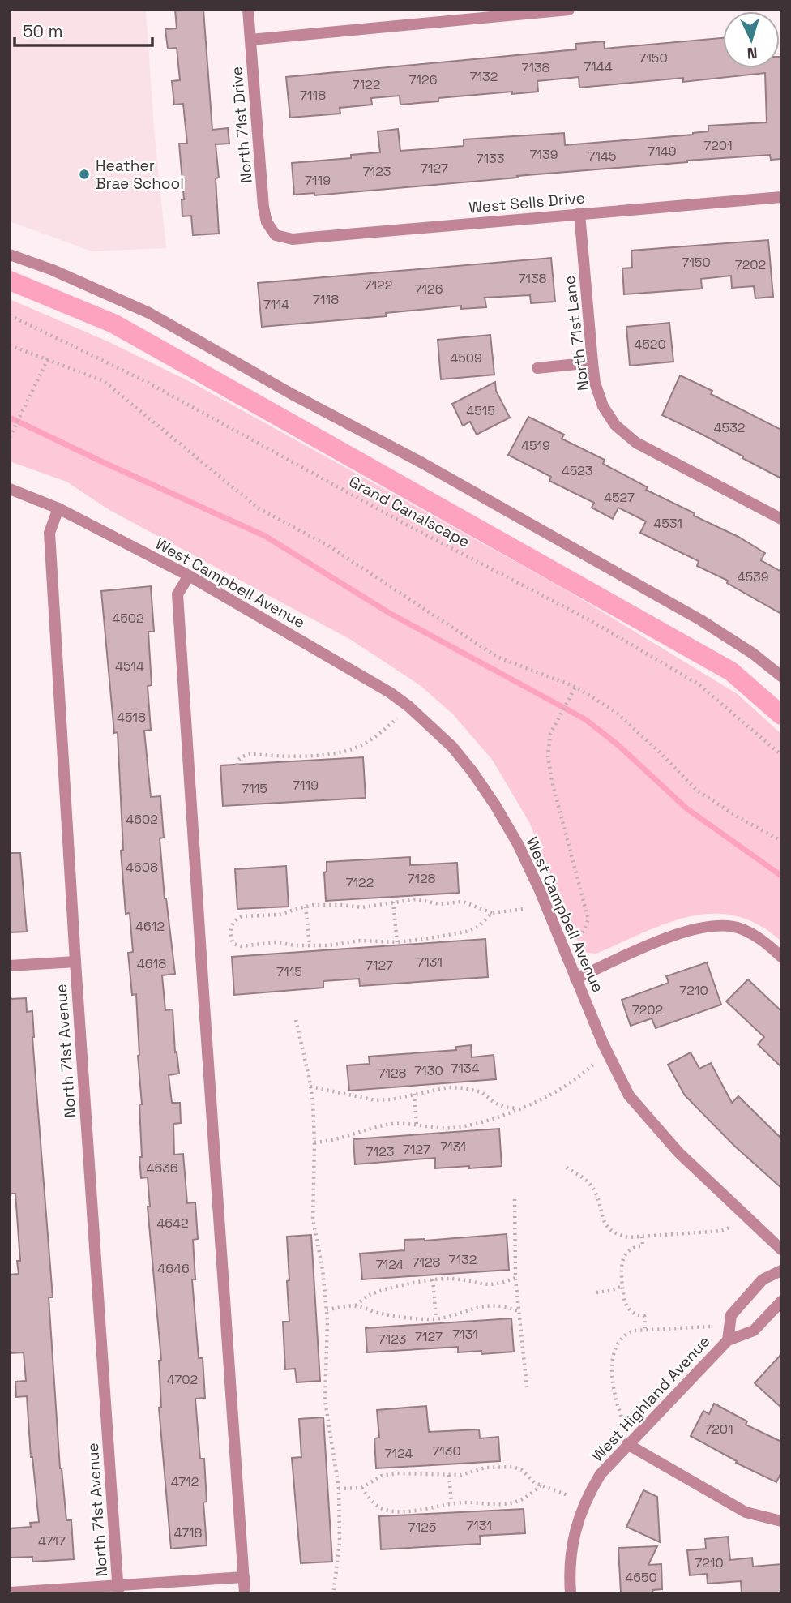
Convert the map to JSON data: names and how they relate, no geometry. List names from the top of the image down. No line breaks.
{"streets":{"street":["North 71st Drive","West Sells Drive","North 71st Lane","West Campbell Avenue","North 71st Avenue","West Highland Avenue"],"path":["Grand Canalscape"]},"crossings":[["North 71st Drive","West Sells Drive"],["West Sells Drive","North 71st Lane"],["West Campbell Avenue","North 71st Avenue"]],"places":["Heather Brae School"],"house_numbers":["7150","7144","7138","7132","7126","7122","7118","7201","7149","7139","7145","7133","7127","7123","7119","7150","7202","7138","7122","7126","7118","7114","4520","4509","4515","4532","4519","4523","4527","4531","4539","4502","4514","4518","7119","7115","4602","4608","7128","7122","4612","7131","4618","7127","7115","7210","7202","7134","7130","7128","7131","7127","7123","4636","4642","7132","7128","7124","4646","7131","7127","7123","4702","7201","7130","7124","4712","7131","7125","4718","4717","7210","4650"],"scale_bar":"50 m","north":"bottom"}
